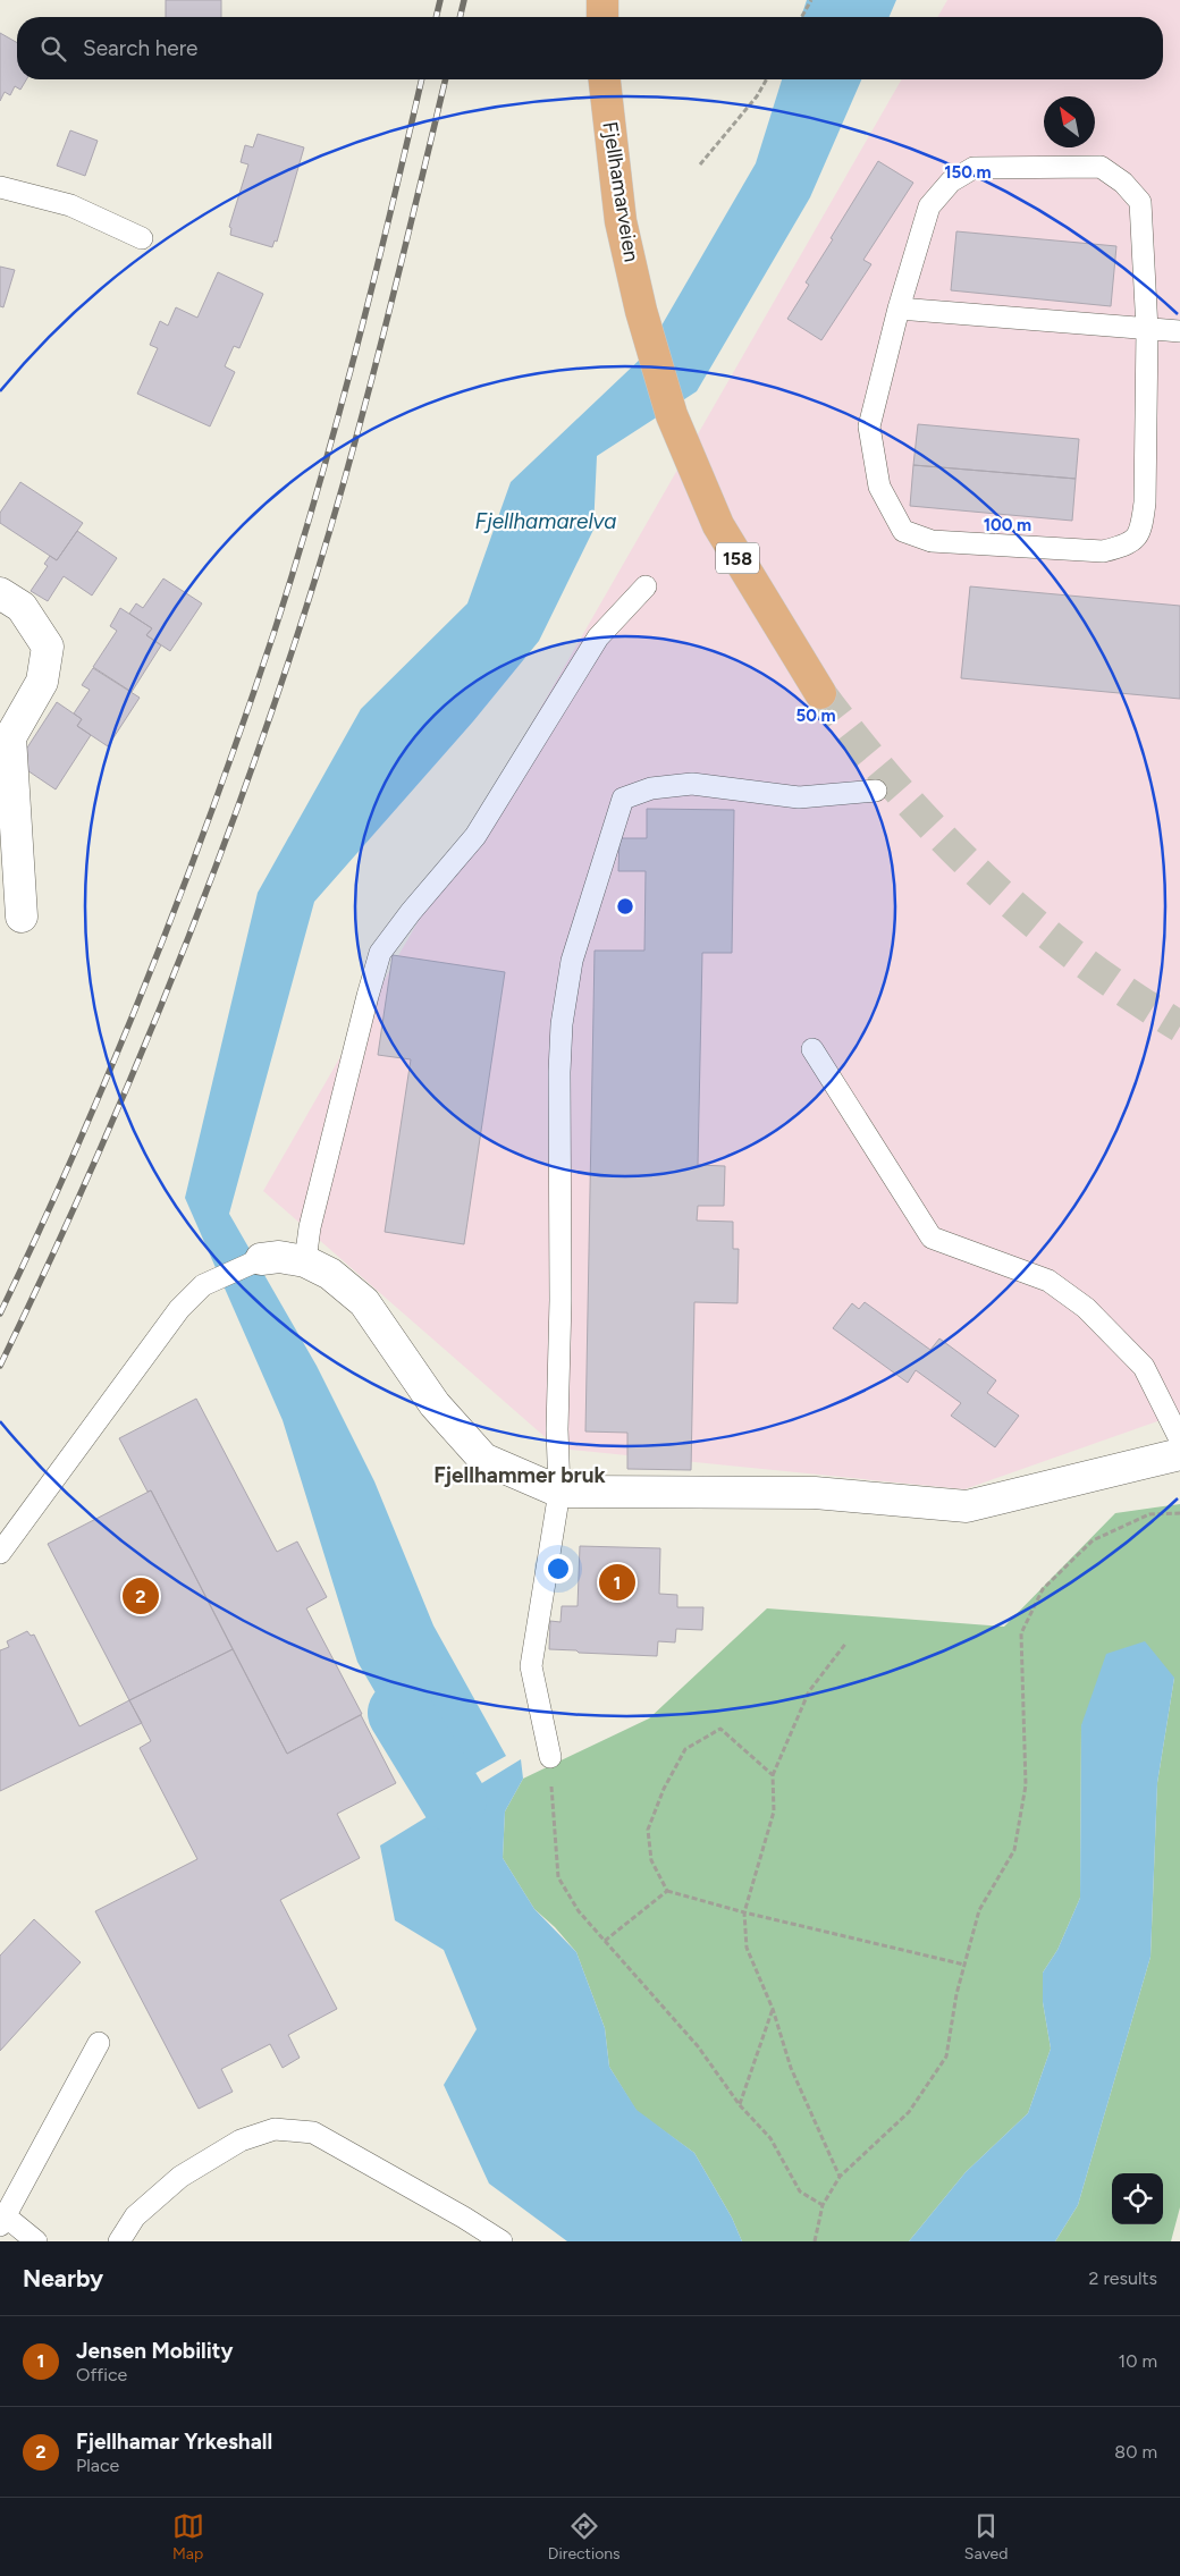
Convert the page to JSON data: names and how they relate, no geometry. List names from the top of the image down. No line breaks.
{"streets":{"main road":["Fjellhamarveien","158"]},"districts":["Fjellhammer bruk"],"water":["Fjellhamarelva"],"north":"top left","page":{"search":"Search here","pins":["1","2"],"heading":["Nearby","2 results"],"list":[{"mark":"1","name":"Jensen Mobility","note":"Office","value":"10 m"},{"mark":"2","name":"Fjellhamar Yrkeshall","note":"Place","value":"80 m"}],"nav":["Map","Directions","Saved"]},"rings":["150 m","100 m","50 m"]}
